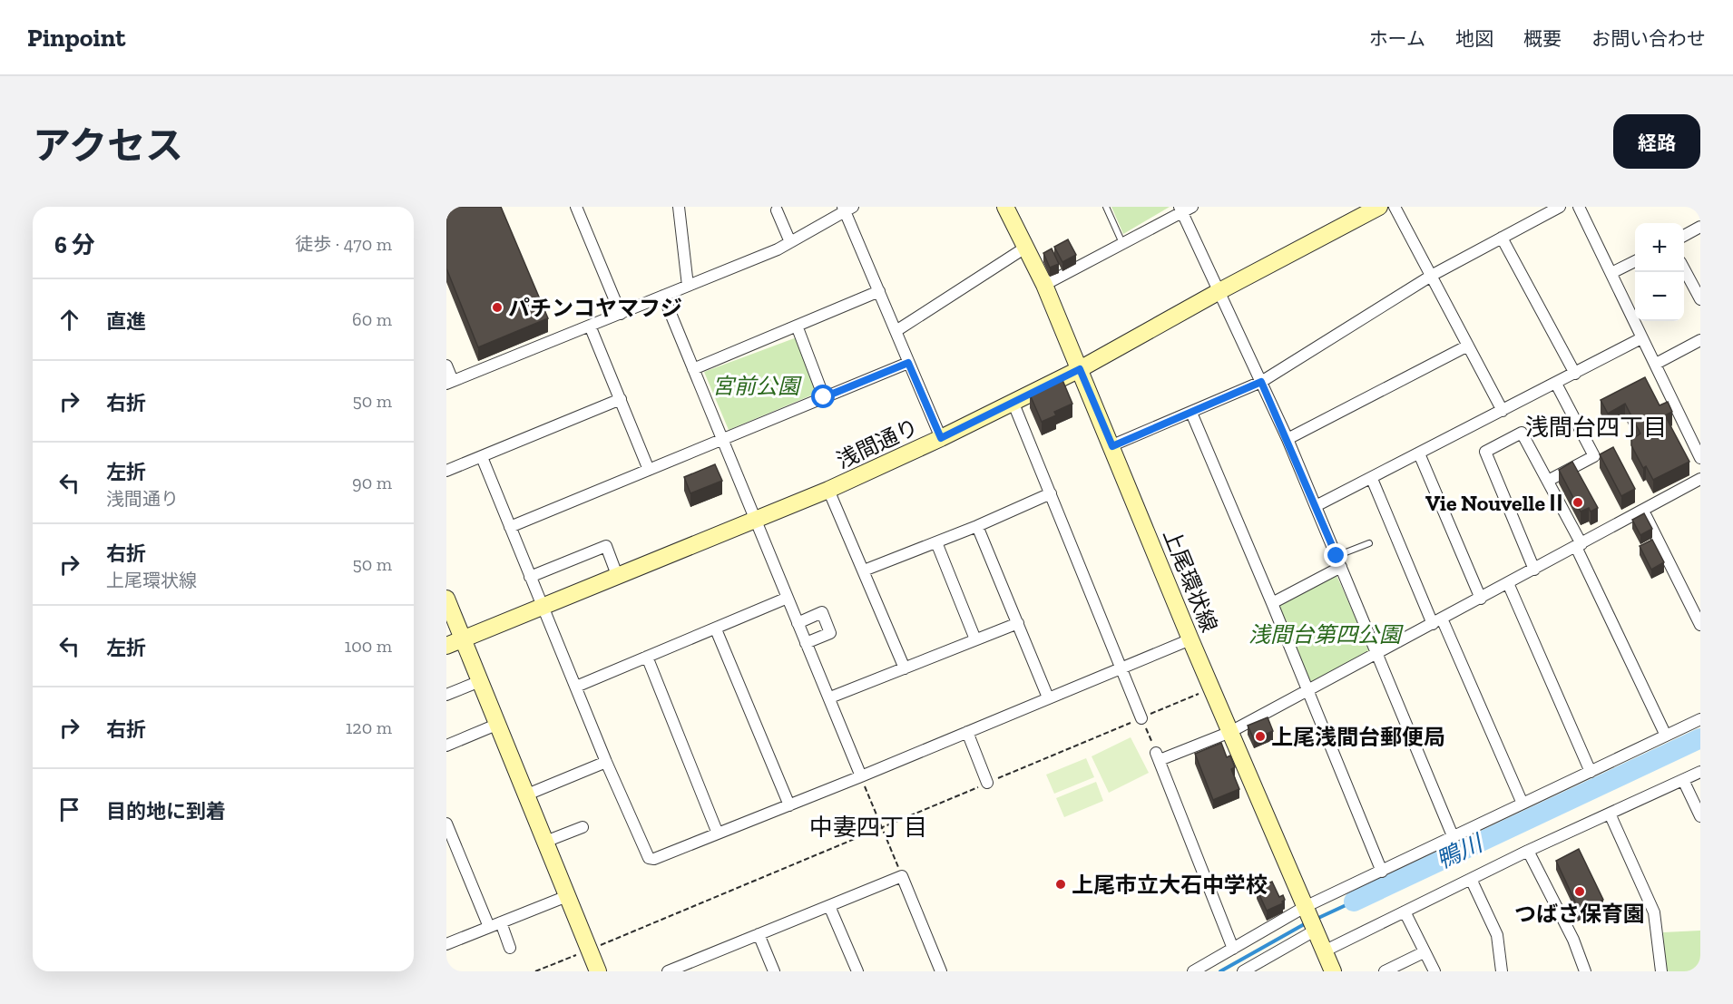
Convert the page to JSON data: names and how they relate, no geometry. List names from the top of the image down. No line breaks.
{"streets":{"street":["浅間通り","上尾環状線"]},"crossings":[["浅間通り","上尾環状線"]],"districts":["浅間台四丁目","中妻四丁目"],"water":["鴨川"],"parks":["宮前公園","浅間台第四公園"],"places":["パチンコヤマフジ","Vie NouvelleⅡ","上尾浅間台郵便局","上尾市立大石中学校","つばさ保育園"],"page":{"header":"Pinpoint","nav":["ホーム","地図","概要","お問い合わせ"],"title":"アクセス","buttons":"経路","heading":["6 分","徒歩 · 470 m"],"map_buttons":["+","−"],"list":[["直進","60 m"],["右折","50 m"],["左折","浅間通り","90 m"],["右折","上尾環状線","50 m"],["左折","100 m"],["右折","120 m"],"目的地に到着"]}}
